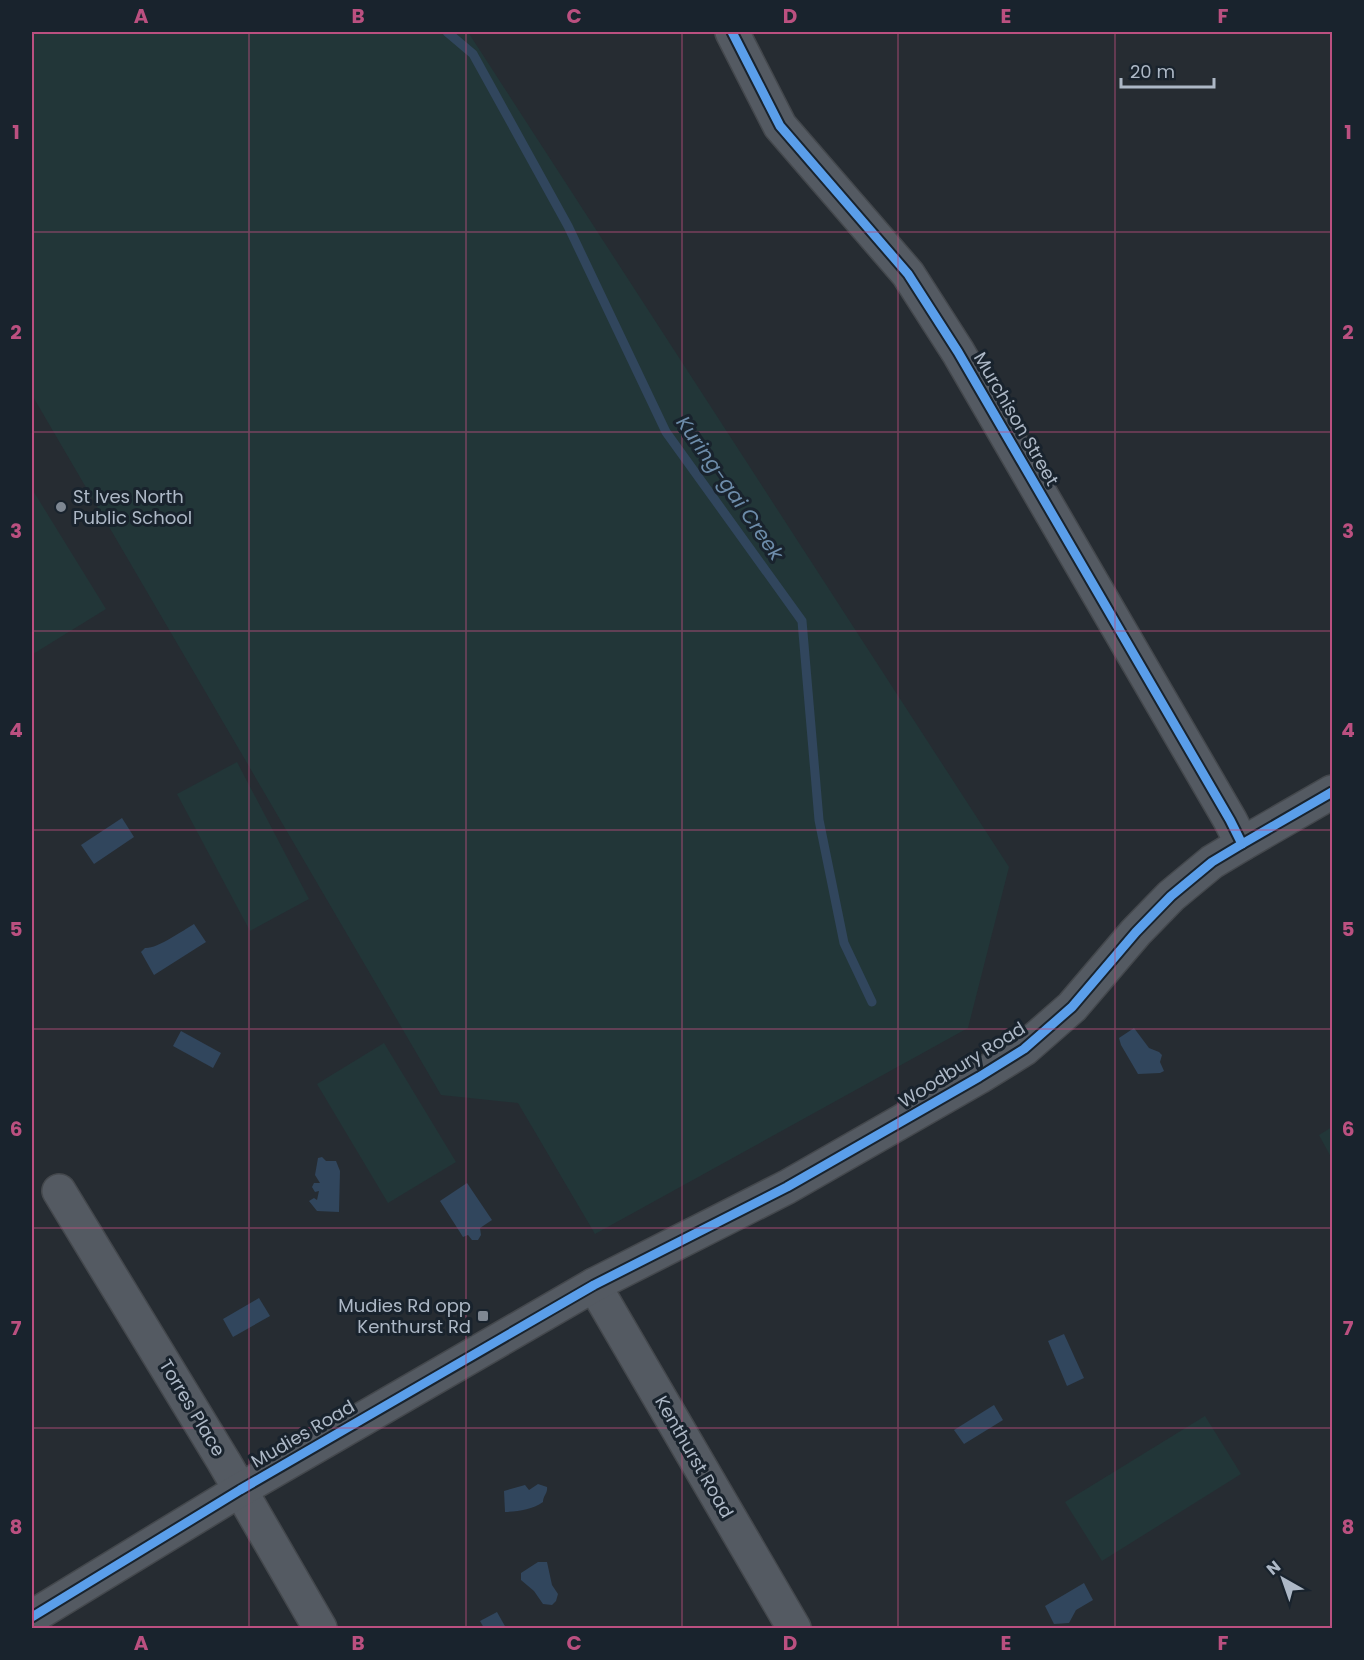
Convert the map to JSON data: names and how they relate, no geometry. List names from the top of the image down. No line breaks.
{"streets":{"street":["Murchison Street","Woodbury Road","Torres Place","Mudies Road","Kenthurst Road"]},"crossings":[["Murchison Street","Woodbury Road"],["Woodbury Road","Mudies Road"],["Woodbury Road","Kenthurst Road"],["Torres Place","Mudies Road"],["Mudies Road","Kenthurst Road"]],"water":["Kuring-gai Creek"],"places":{"other":["St Ives North Public School"],"transit":["Mudies Rd opp Kenthurst Rd"]},"scale_bar":"20 m","north":"top left","grid":{"columns":["A","B","C","D","E","F"],"rows":["1","2","3","4","5","6","7","8"]}}
